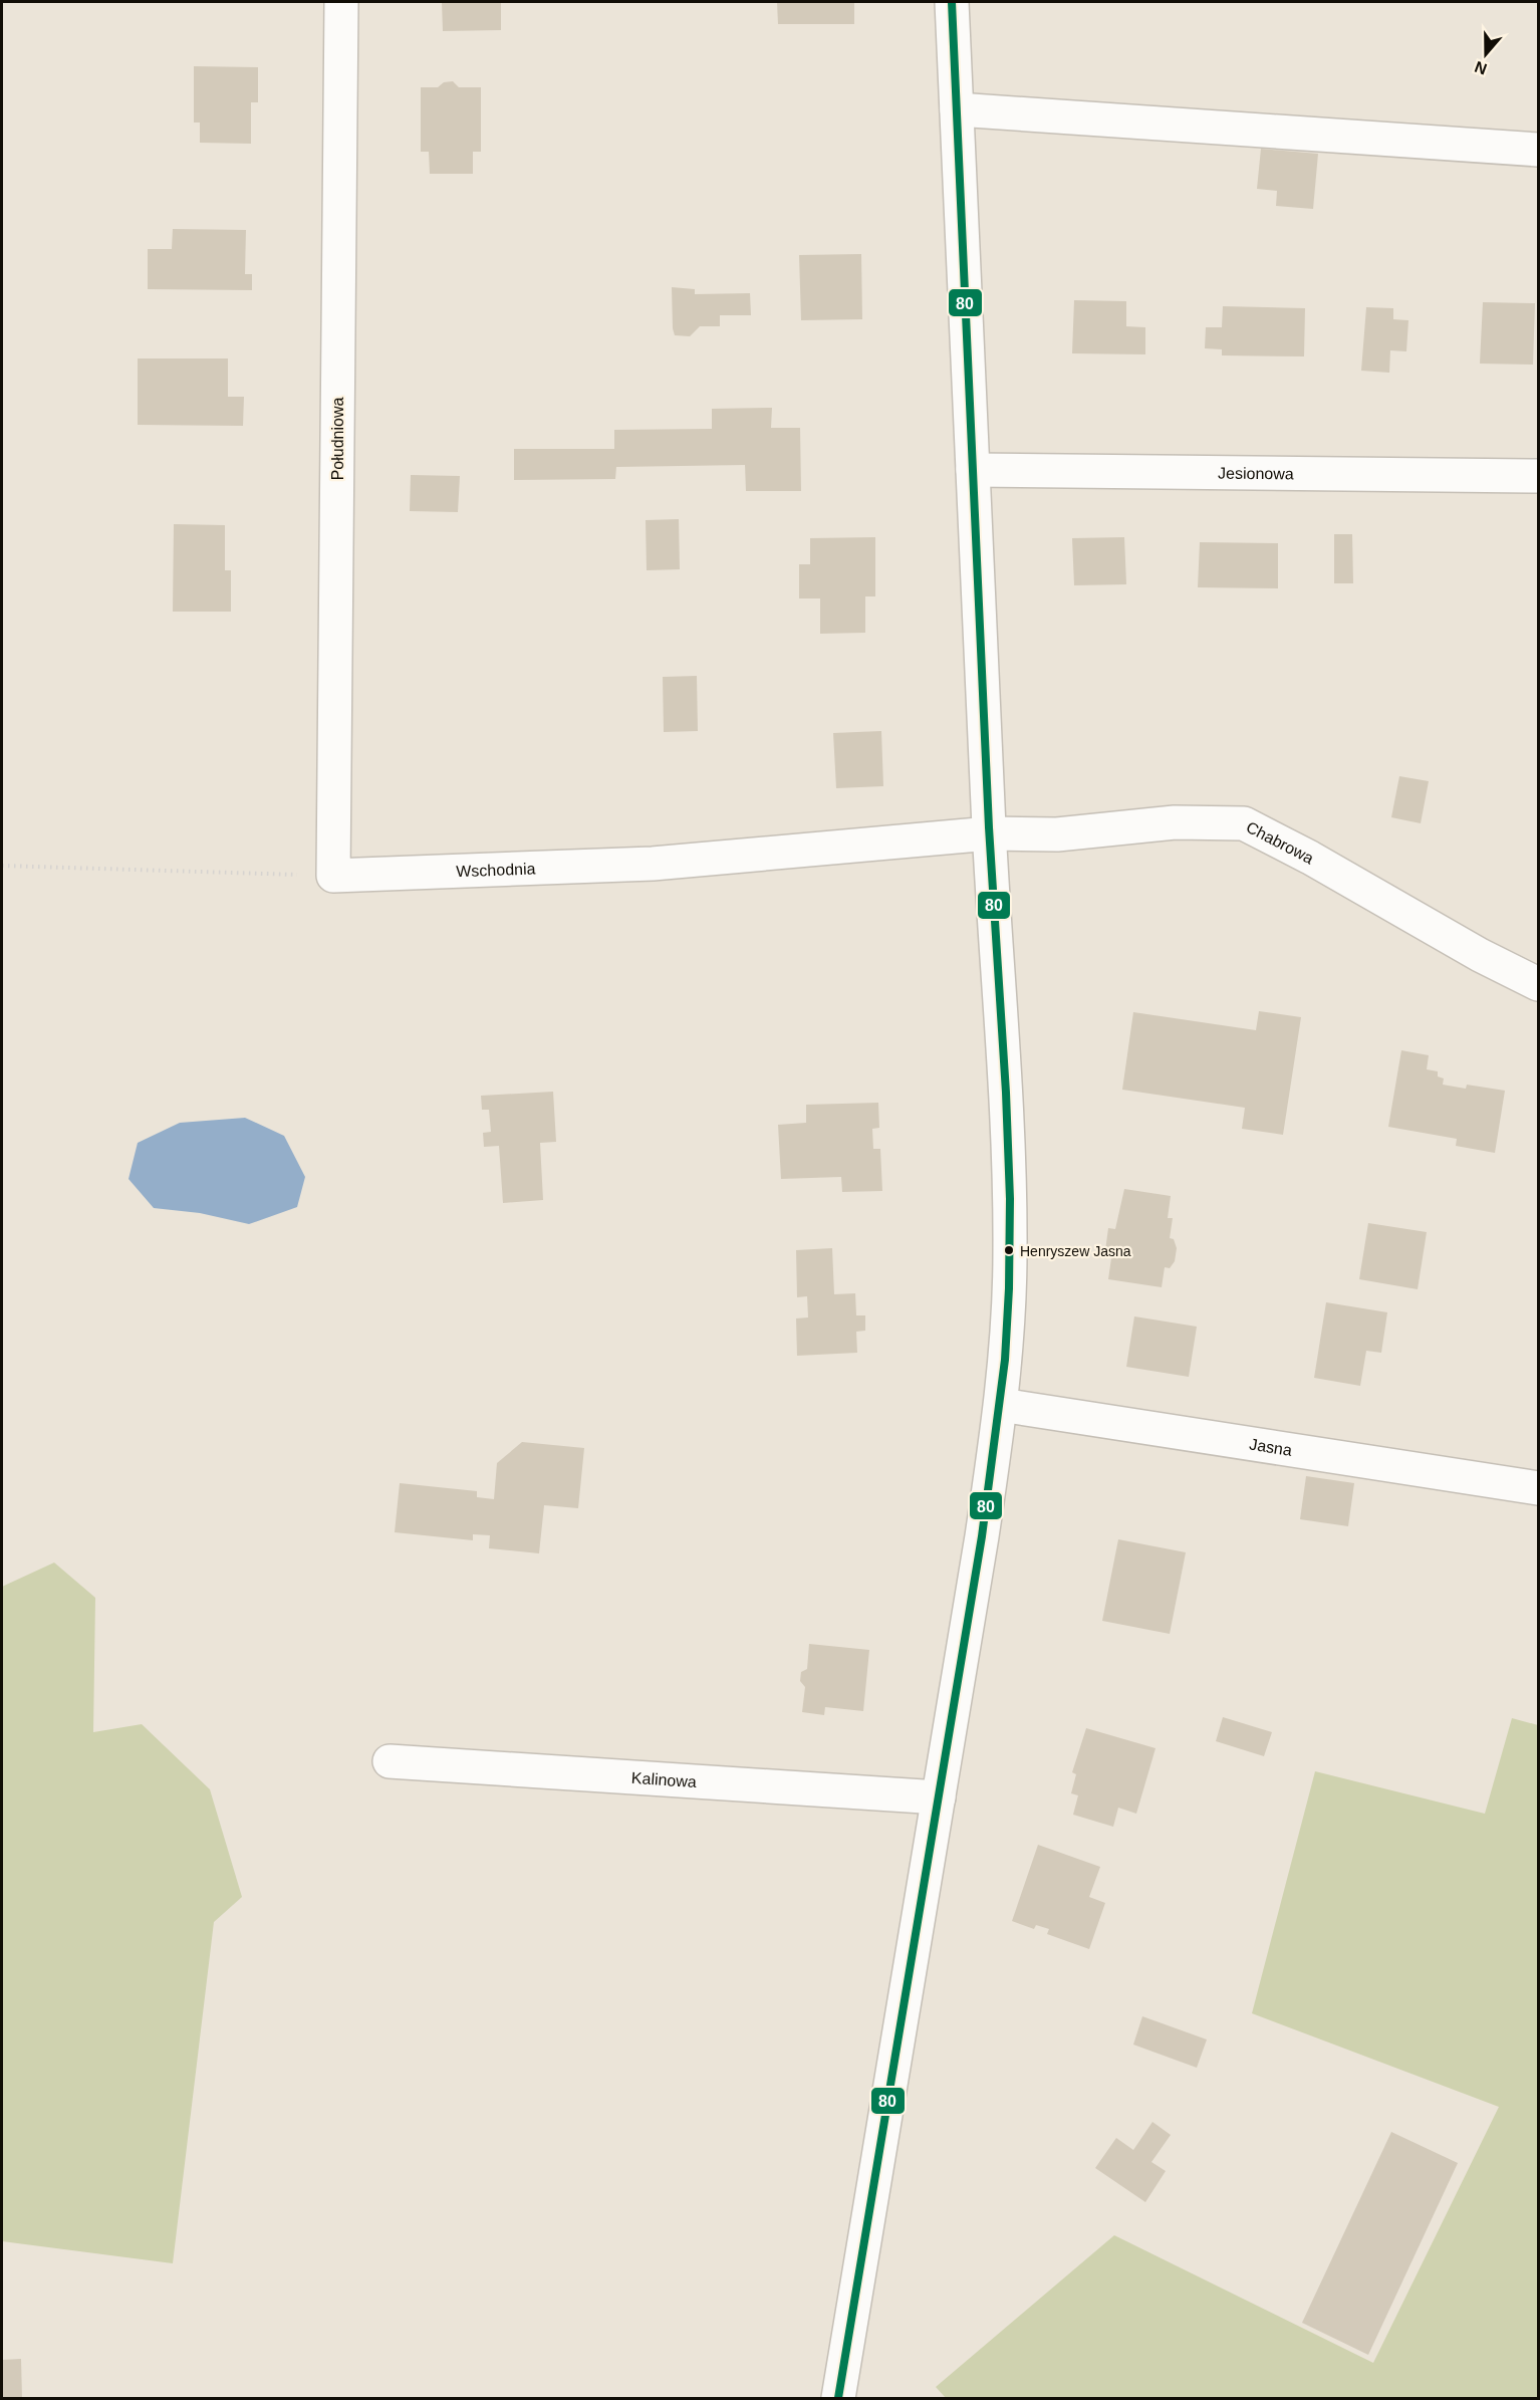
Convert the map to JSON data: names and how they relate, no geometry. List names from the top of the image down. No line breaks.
{"streets":{"street":["Południowa","Jesionowa","Chabrowa","Wschodnia","Jasna","Kalinowa"]},"crossings":[["Południowa","Wschodnia"],["Chabrowa","Wschodnia"]],"places":["Henryszew Jasna"],"lines":["transit line 80"],"north":"bottom"}
